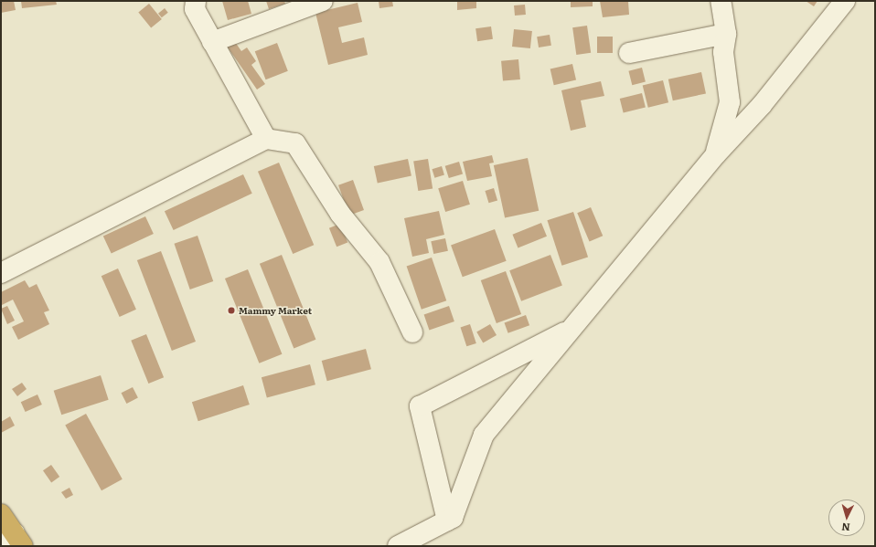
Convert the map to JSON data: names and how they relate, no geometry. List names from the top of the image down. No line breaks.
{"places":["Mammy Market"],"north":"bottom"}
